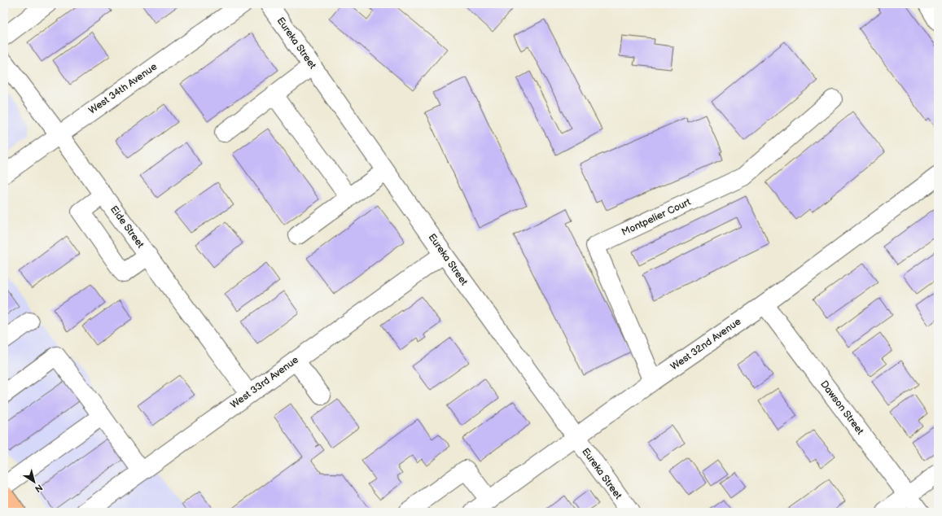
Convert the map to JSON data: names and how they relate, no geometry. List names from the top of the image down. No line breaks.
{"streets":{"street":["Eureka Street","West 34th Avenue","Montpelier Court","Eide Street","West 32nd Avenue","West 33rd Avenue","Dawson Street"]},"crossings":[["Eureka Street","West 32nd Avenue"],["Eureka Street","West 33rd Avenue"],["West 34th Avenue","Eide Street"],["Montpelier Court","West 32nd Avenue"],["Eide Street","West 33rd Avenue"],["West 32nd Avenue","Dawson Street"]],"north":"bottom right"}
